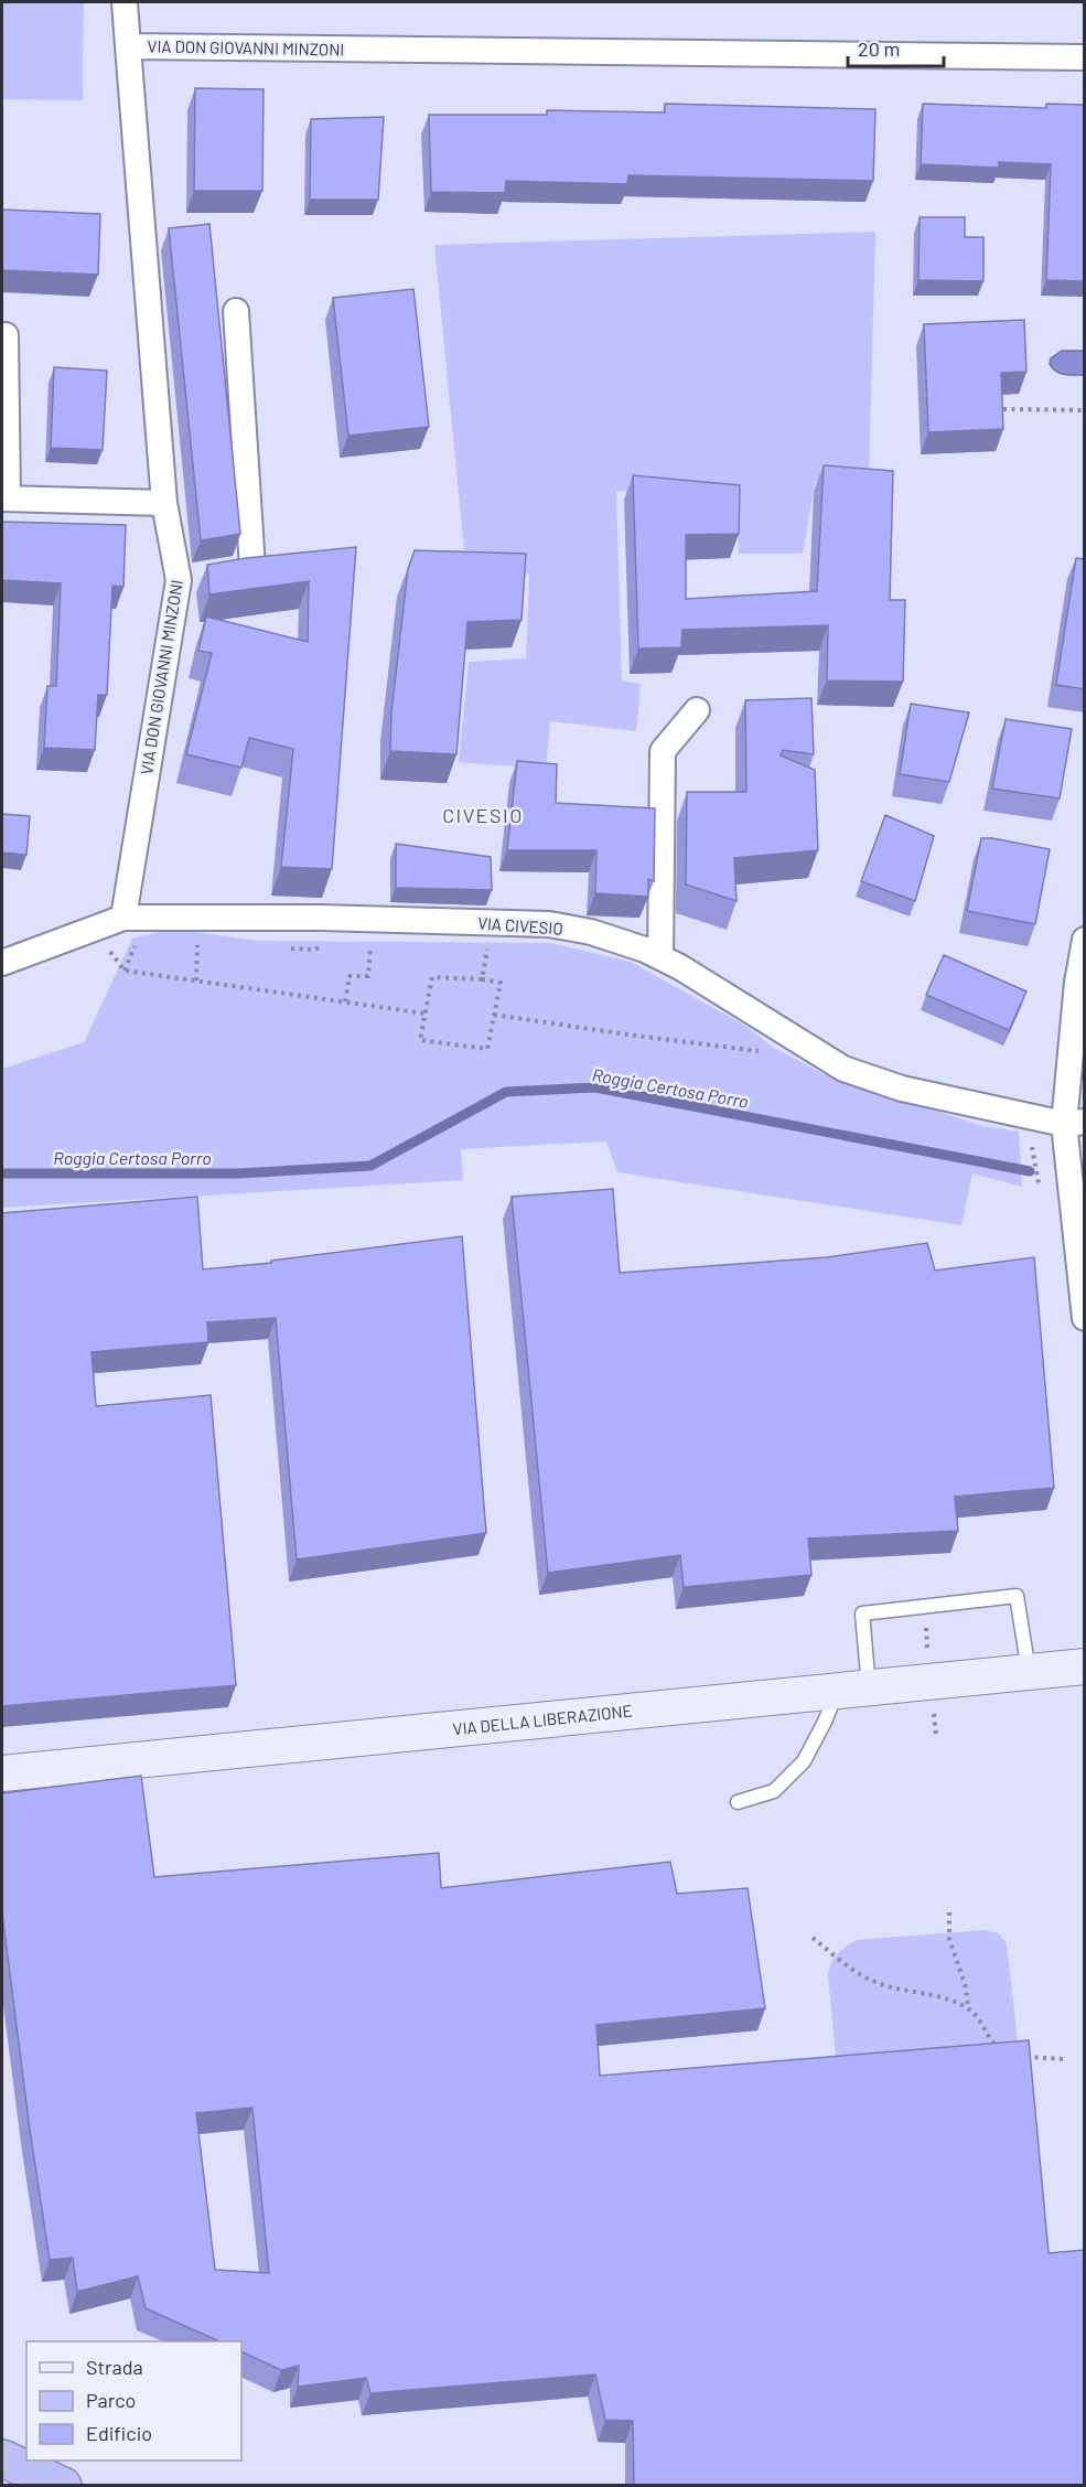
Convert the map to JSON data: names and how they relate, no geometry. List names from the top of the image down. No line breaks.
{"streets":{"street":["VIA DON GIOVANNI MINZONI","VIA CIVESIO","VIA DELLA LIBERAZIONE"]},"crossings":[["VIA DON GIOVANNI MINZONI","VIA CIVESIO"]],"districts":["CIVESIO"],"water":["Roggia Certosa Porro"],"legend":["Strada","Parco","Edificio"],"scale_bar":"20 m"}
